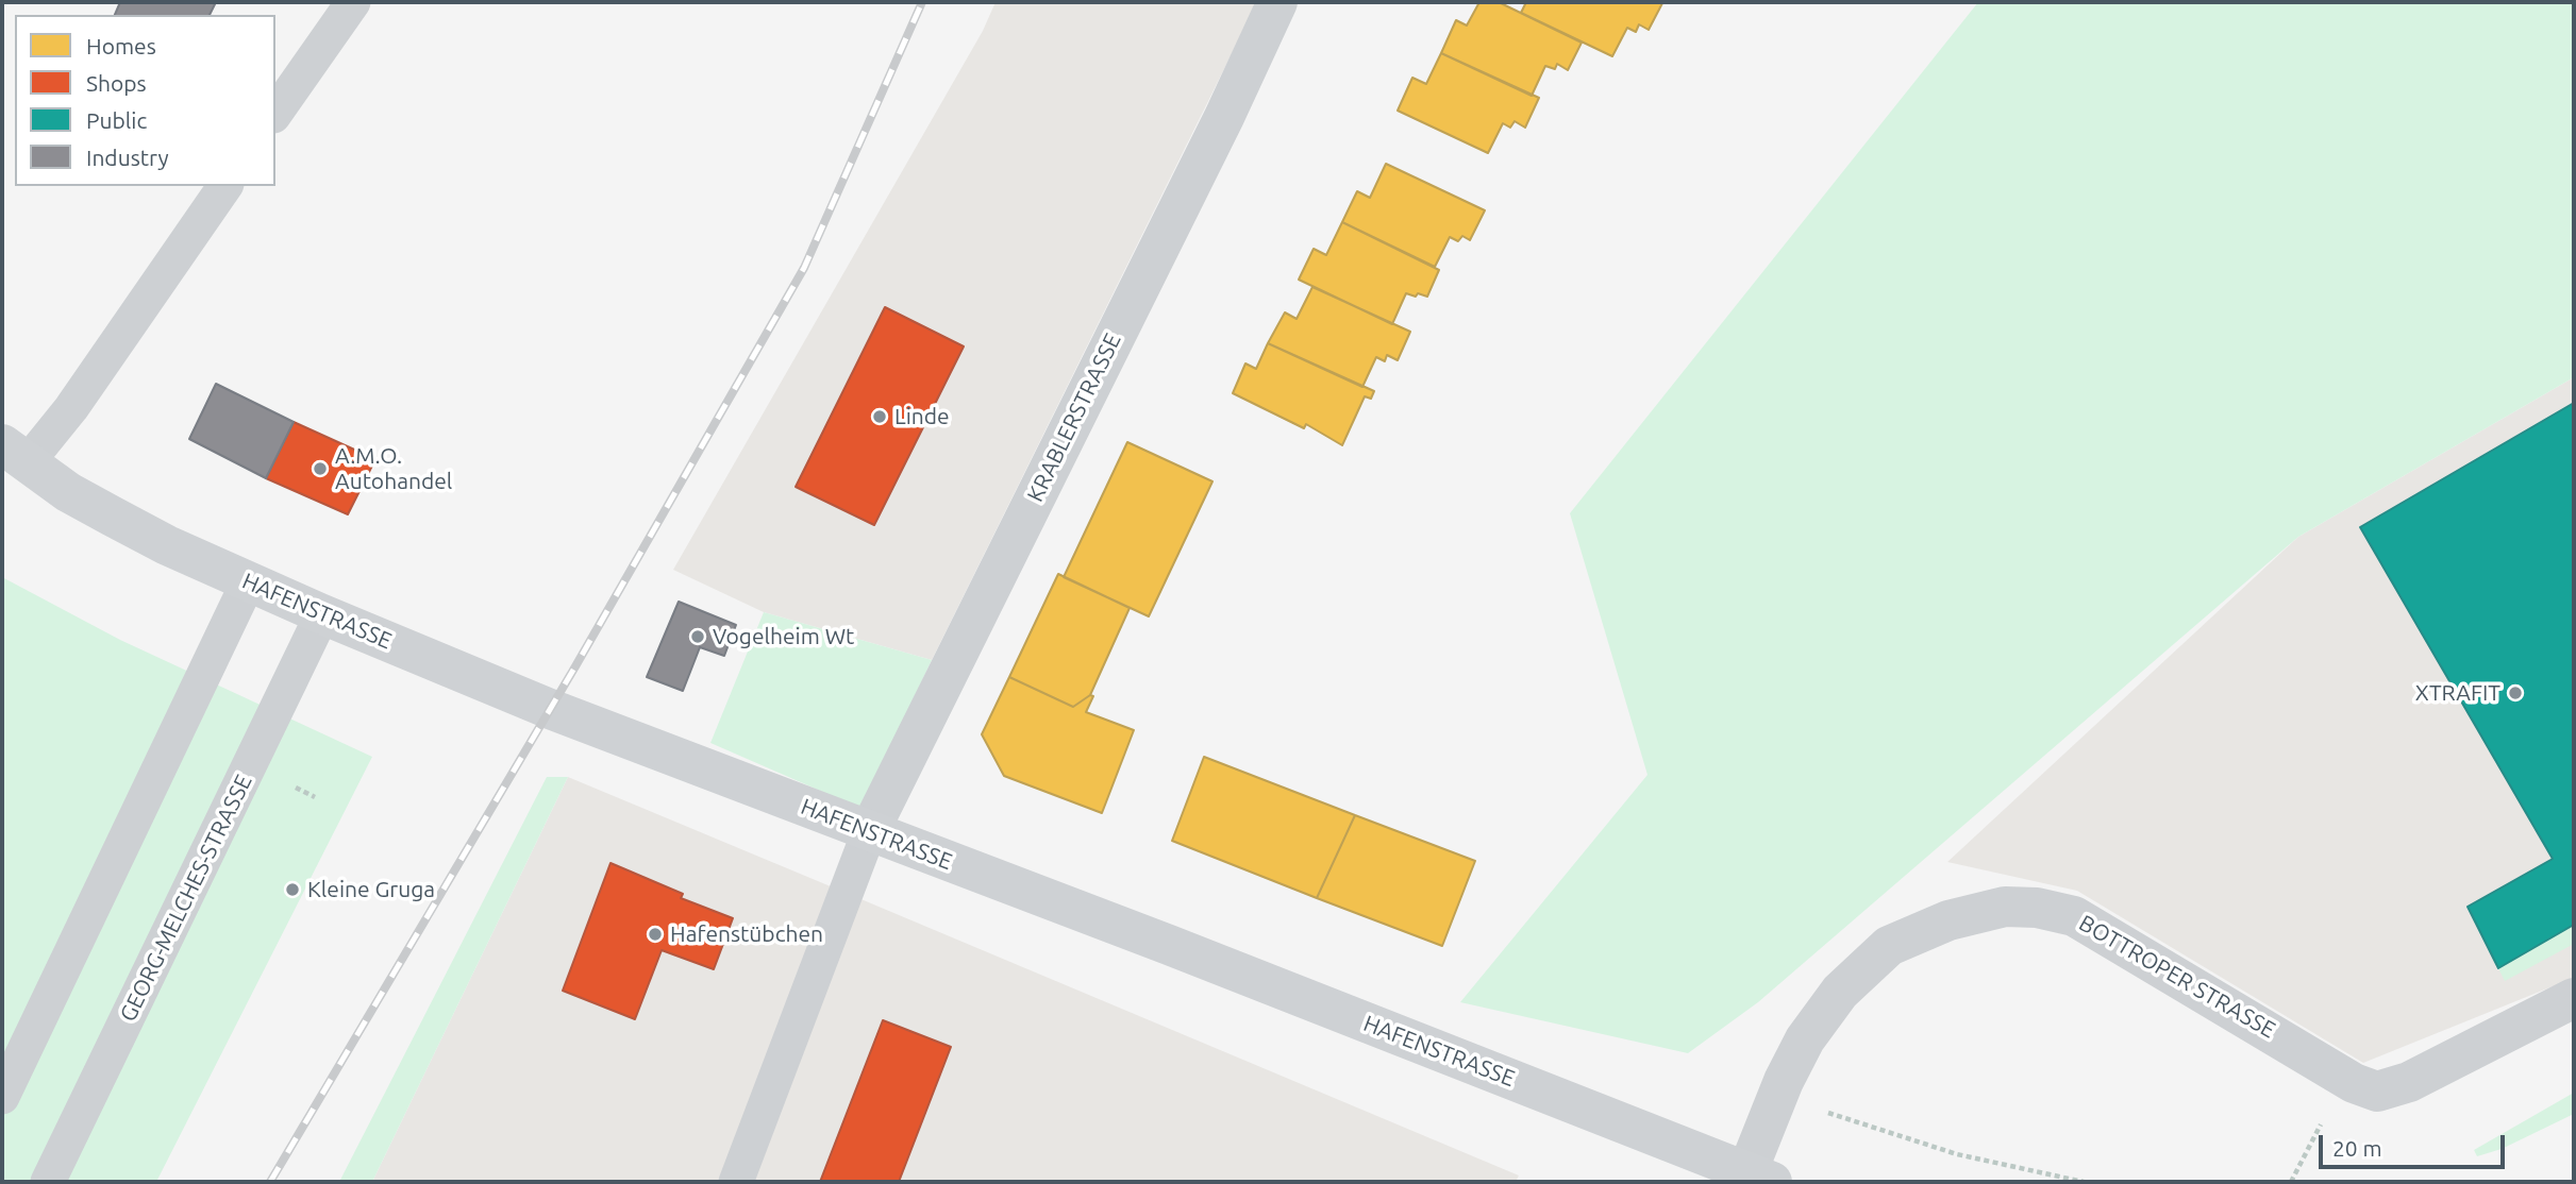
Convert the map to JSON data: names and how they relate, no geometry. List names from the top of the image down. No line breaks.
{"streets":{"main road":["HAFENSTRASSE"],"street":["KRABLERSTRASSE","BOTTROPER STRASSE"],"lane":["GEORG-MELCHES-STRASSE"]},"crossings":[["KRABLERSTRASSE","HAFENSTRASSE"],["HAFENSTRASSE","GEORG-MELCHES-STRASSE"],["HAFENSTRASSE","BOTTROPER STRASSE"]],"places":["Linde","A.M.O. Autohandel","Vogelheim Wt","XTRAFIT","Kleine Gruga","Hafenstübchen"],"legend":["Homes","Shops","Public","Industry"],"scale_bar":"20 m"}
